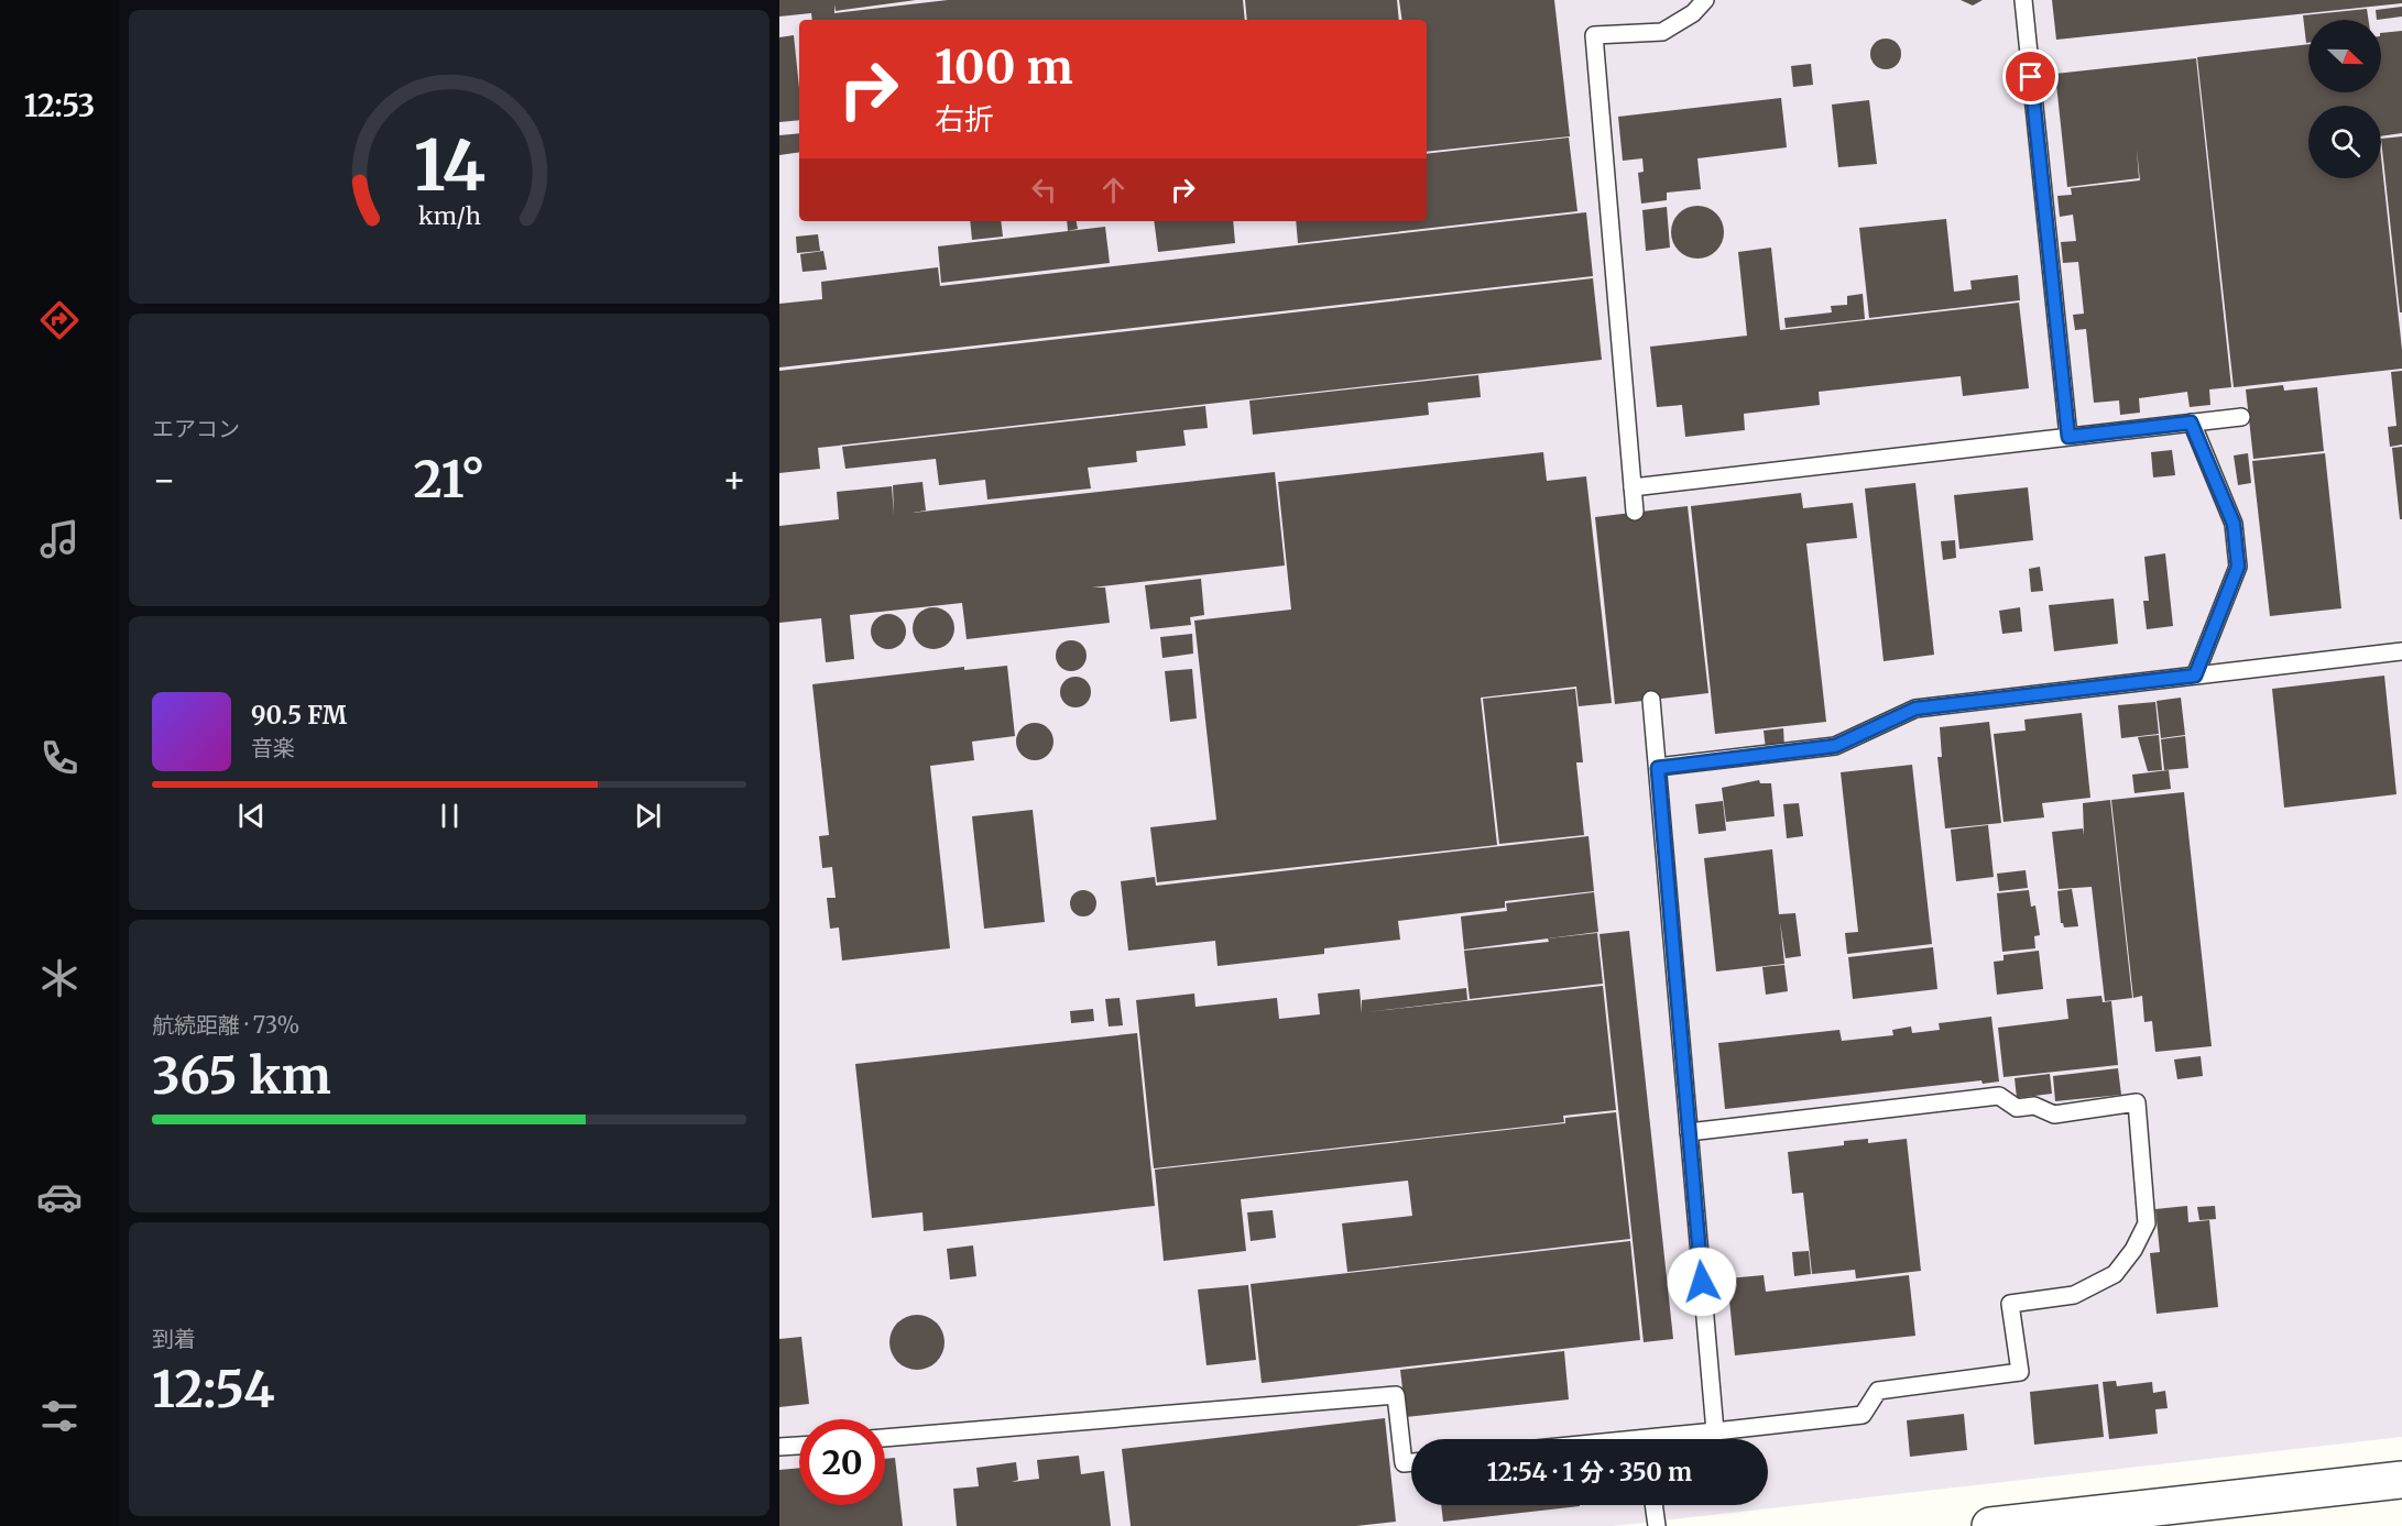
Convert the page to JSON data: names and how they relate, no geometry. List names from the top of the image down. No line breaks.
{"north":"right","page":{"tabs":"12:53","turn":["100 m","右折"],"tile":["エアコン",["航続距離 · 73%","365 km"],["到着","12:54"]],"heat":["−","21°","+"],"song":["90.5 FM","音楽"],"limit":"20","trip":"12:54 · 1 分 · 350 m","gauge":["14","km/h"]}}
